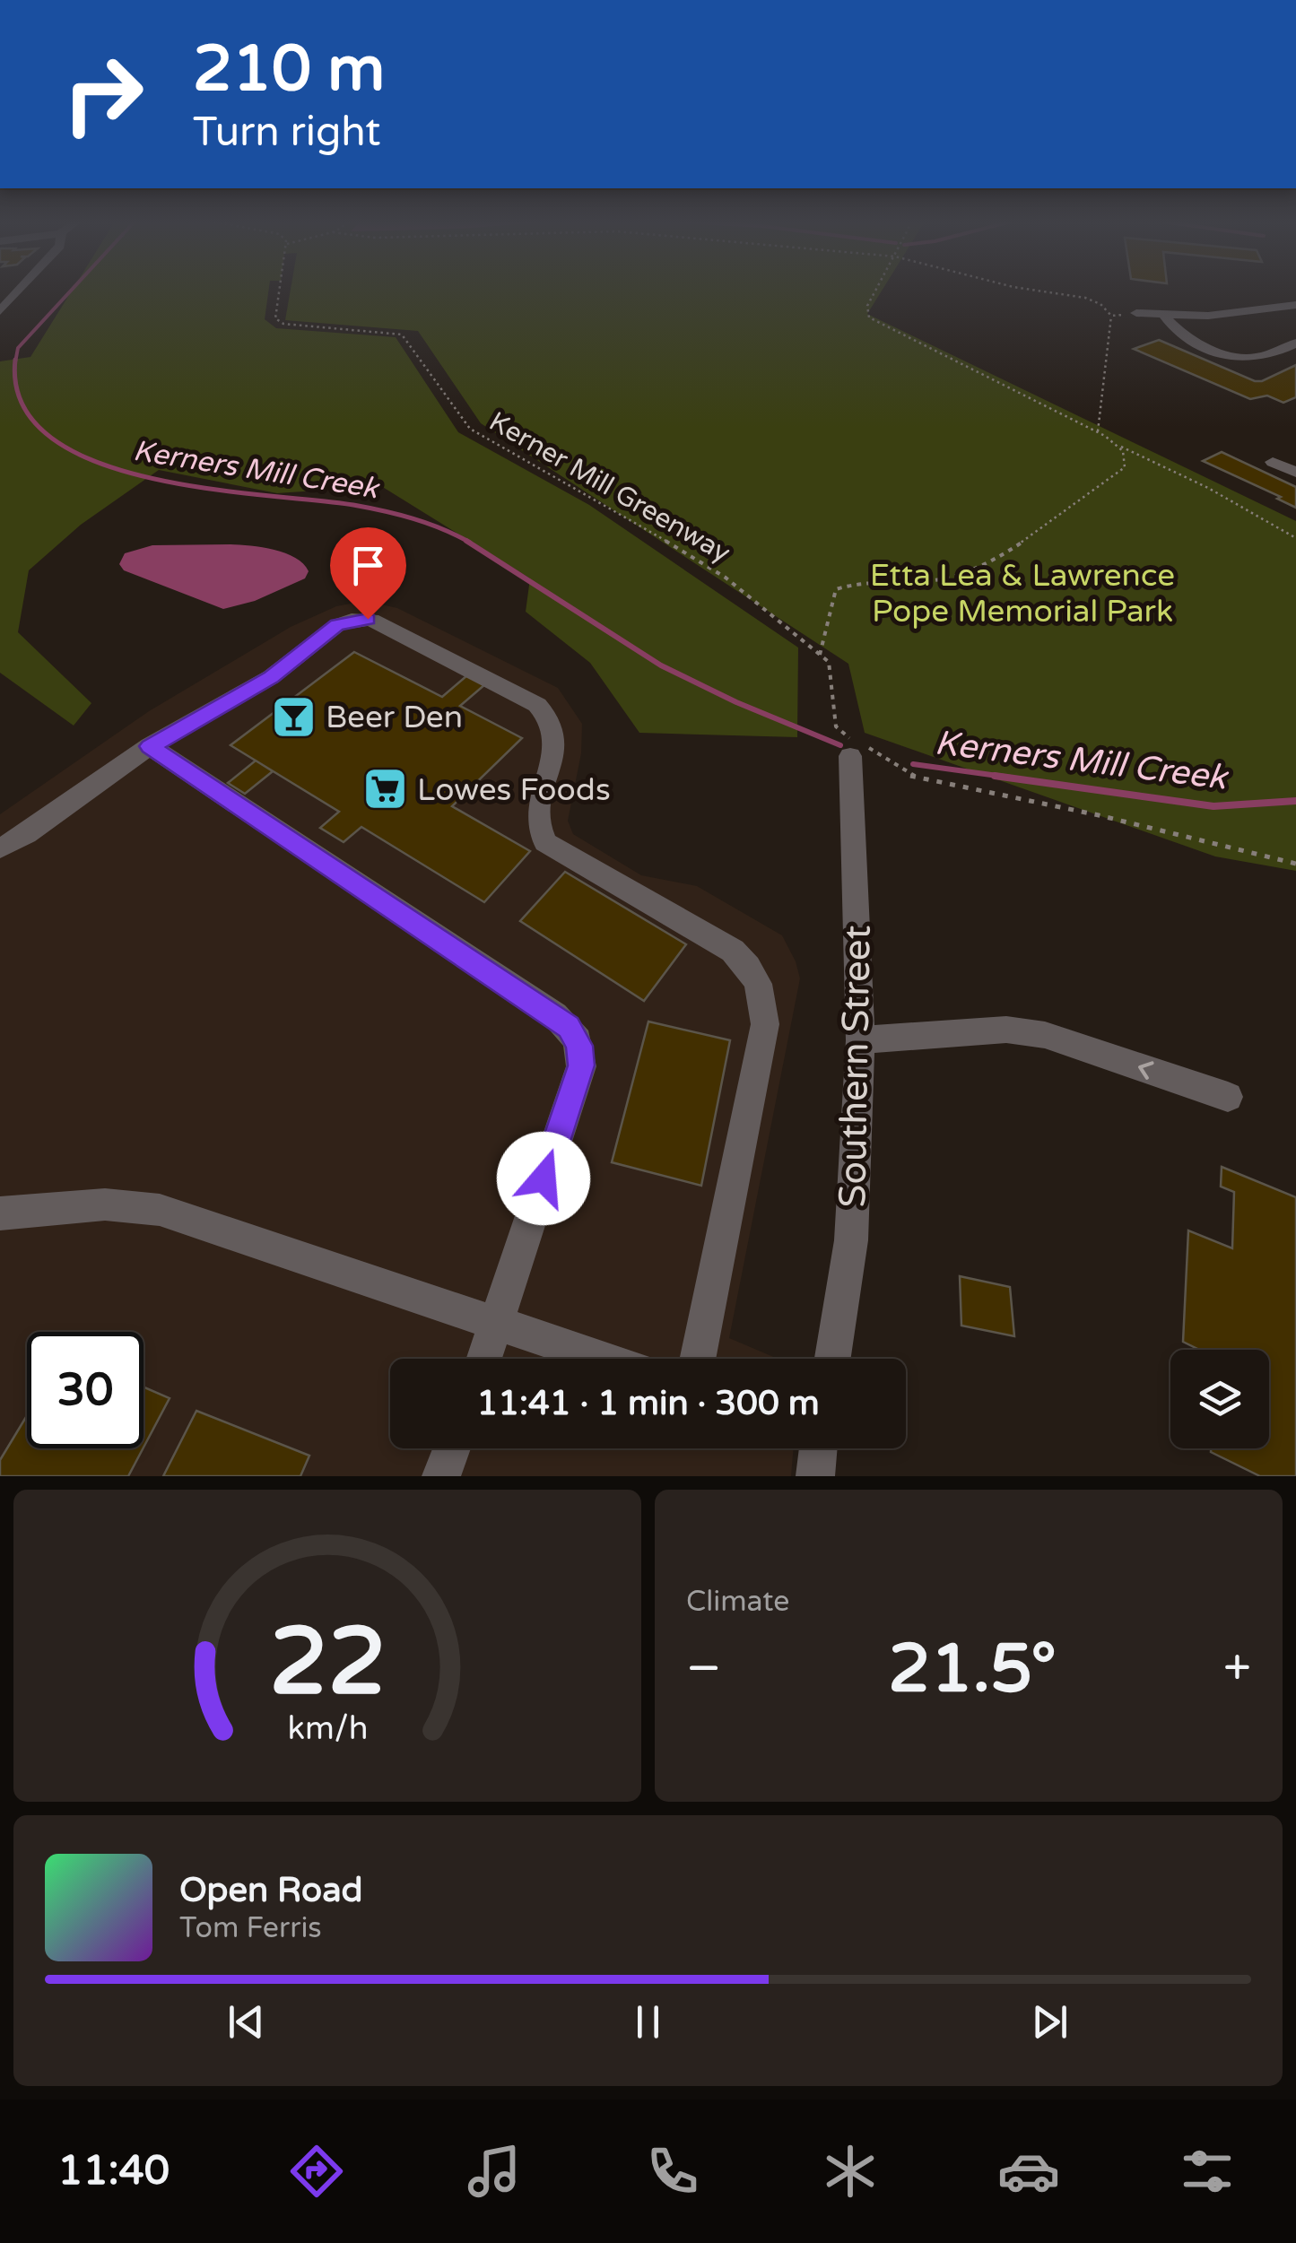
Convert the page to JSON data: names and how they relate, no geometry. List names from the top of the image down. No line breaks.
{"streets":{"street":["Southern Street"],"path":["Kerner Mill Greenway"]},"water":["Kerners Mill Creek"],"parks":["Etta Lea & Lawrence Pope Memorial Park"],"places":{"bar":["Beer Den"],"supermarket":["Lowes Foods"]},"page":{"turn":["210 m","Turn right"],"limit":"30","trip":"11:41 · 1 min · 300 m","tile":"Climate","heat":["−","21.5°","+"],"song":["Open Road","Tom Ferris"],"tabs":"11:40","gauge":["22","km/h"]}}
